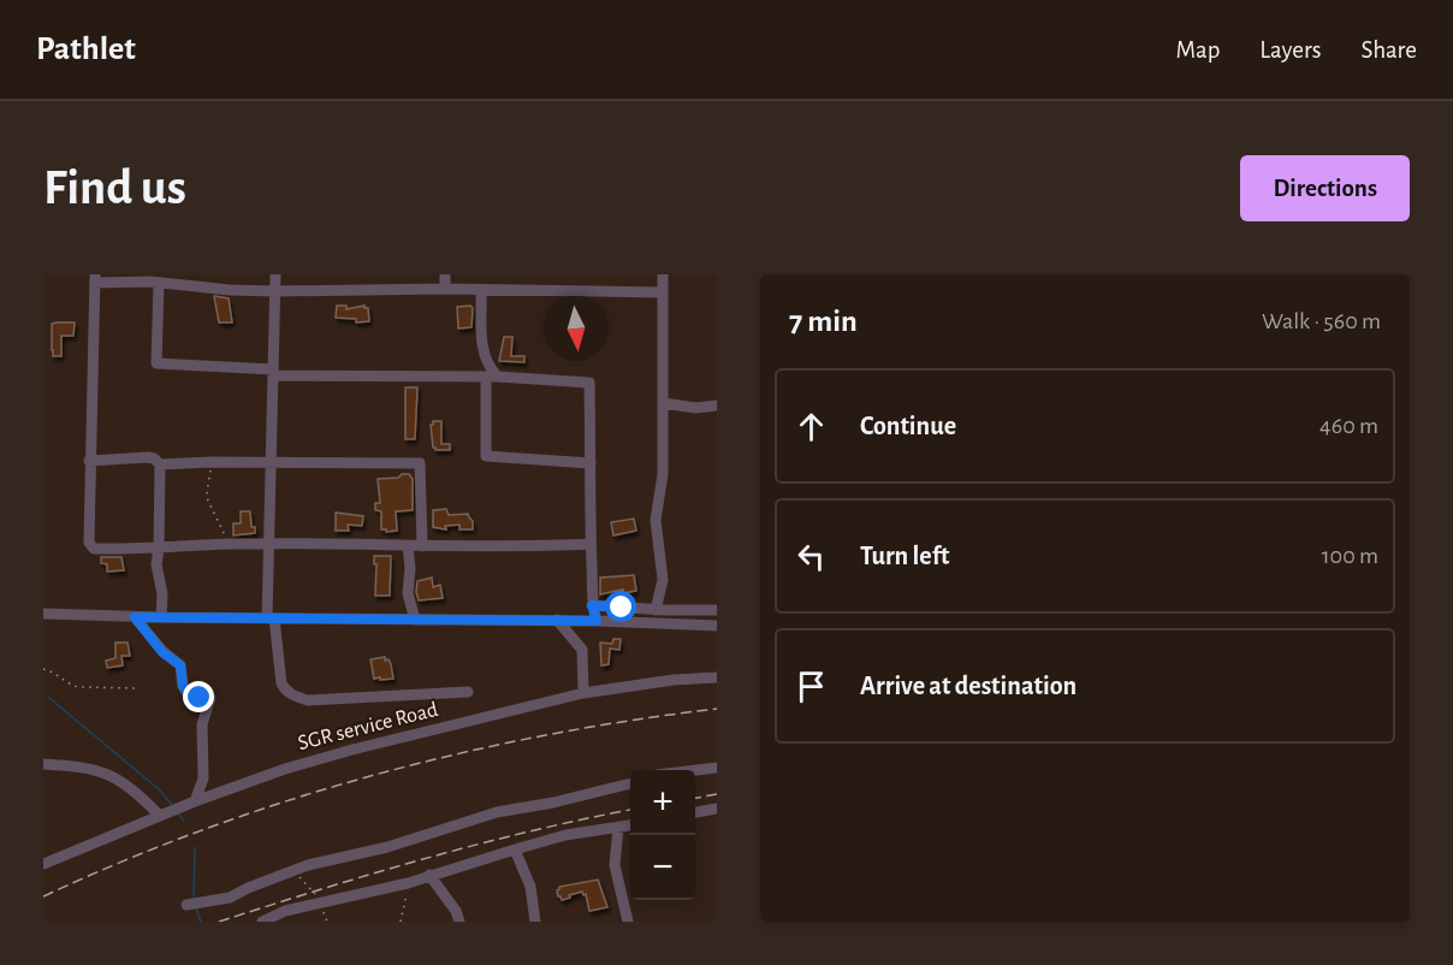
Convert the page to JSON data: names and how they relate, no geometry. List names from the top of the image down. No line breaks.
{"streets":{"street":["SGR service Road"]},"north":"bottom","page":{"header":"Pathlet","nav":["Map","Layers","Share"],"buttons":"Directions","title":"Find us","heading":["7 min","Walk · 560 m"],"list":[["Continue","460 m"],["Turn left","100 m"],"Arrive at destination"],"map_buttons":["+","−"]}}
